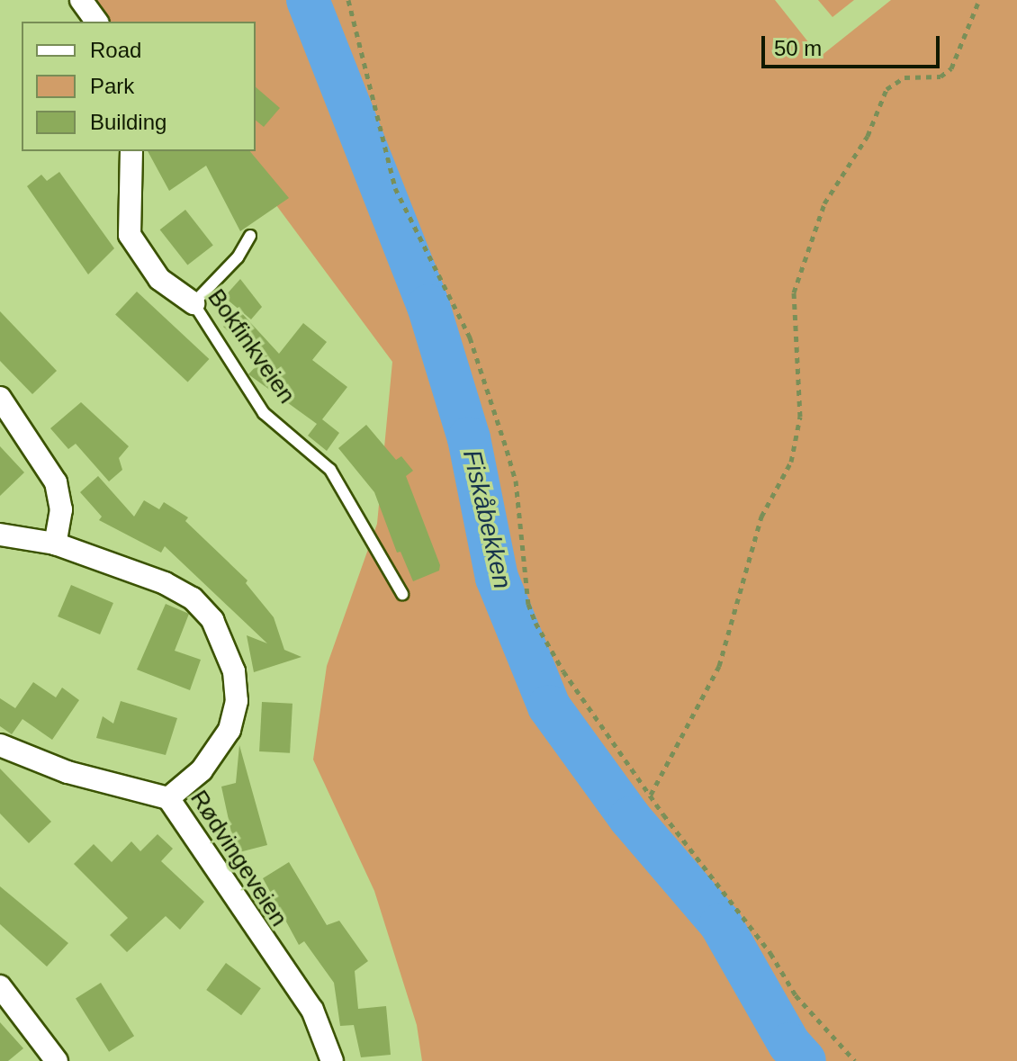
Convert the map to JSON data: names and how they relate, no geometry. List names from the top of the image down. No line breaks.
{"streets":{"street":["Bokfinkveien","Rødvingeveien"]},"water":["Fiskåbekken"],"legend":["Road","Park","Building"],"scale_bar":"50 m"}
